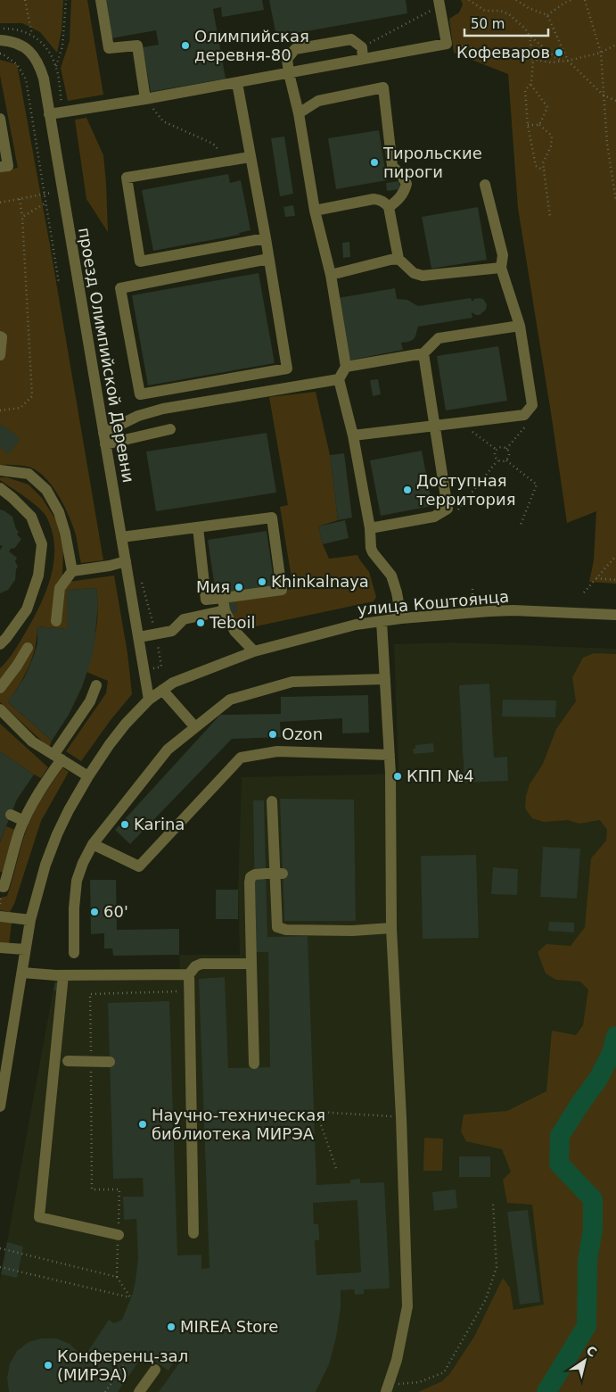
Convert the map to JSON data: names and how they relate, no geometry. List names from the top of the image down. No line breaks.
{"streets":{"street":["проезд Олимпийской Деревни","улица Коштоянца"]},"crossings":[["проезд Олимпийской Деревни","улица Коштоянца"]],"places":["Олимпийская деревня-80","Кофеваров","Тирольские пироги","Доступная территория","Khinkalnaya","Мия","Teboil","Ozon","КПП №4","Karina","60'","Научно-техническая библиотека МИРЭА","MIREA Store","Конференц-зал (МИРЭА)"],"scale_bar":"50 m","north":"top right"}
